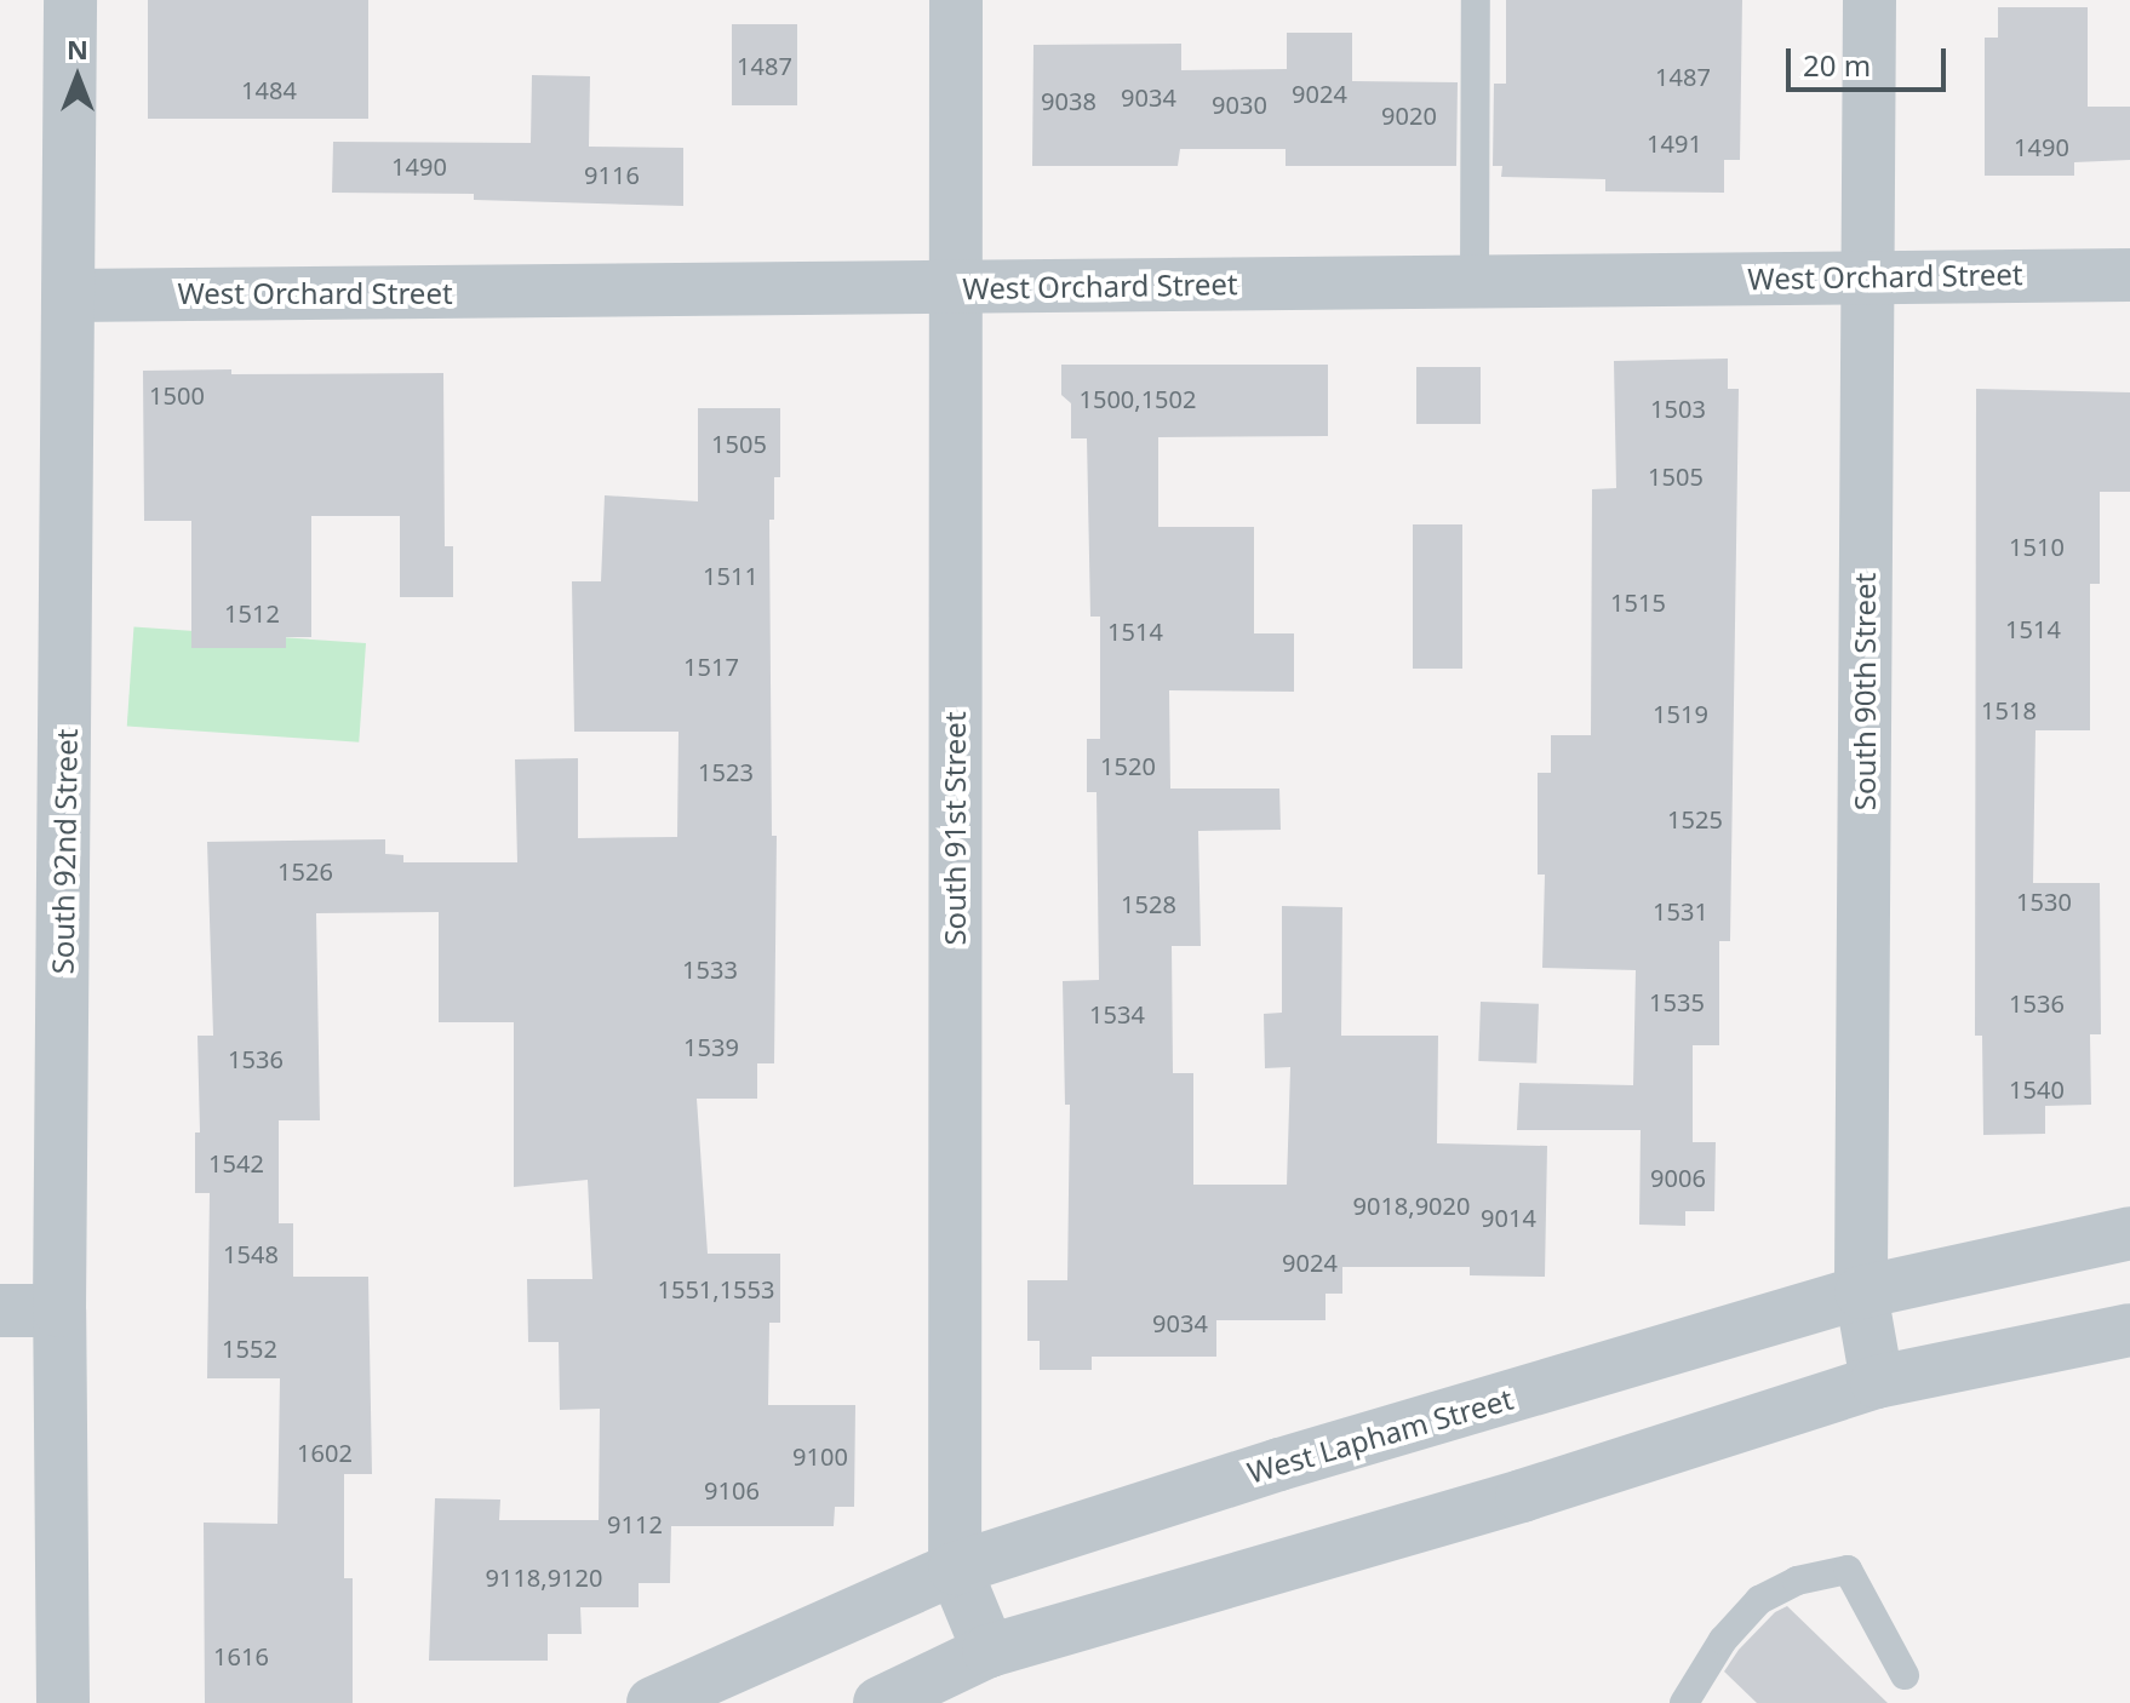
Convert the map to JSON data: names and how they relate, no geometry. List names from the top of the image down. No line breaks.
{"streets":{"street":["West Orchard Street","South 90th Street","South 91st Street","South 92nd Street","West Lapham Street"]},"crossings":[["West Orchard Street","South 90th Street"],["West Orchard Street","South 91st Street"],["West Orchard Street","South 92nd Street"],["South 90th Street","West Lapham Street"],["South 91st Street","West Lapham Street"]],"house_numbers":["1487","1487","1484","9024","9034","9038","9030","9020","1491","1490","1490","9116","1500","1500,1502","1503","1505","1505","1510","1511","1515","1512","1514","1514","1517","1518","1519","1520","1523","1525","1526","1530","1528","1531","1533","1535","1536","1534","1539","1536","1540","1542","9006","9018,9020","9014","1548","9024","1551,1553","9034","1552","1602","9100","9106","9112","9118,9120","1616"],"scale_bar":"20 m","north":"top"}
